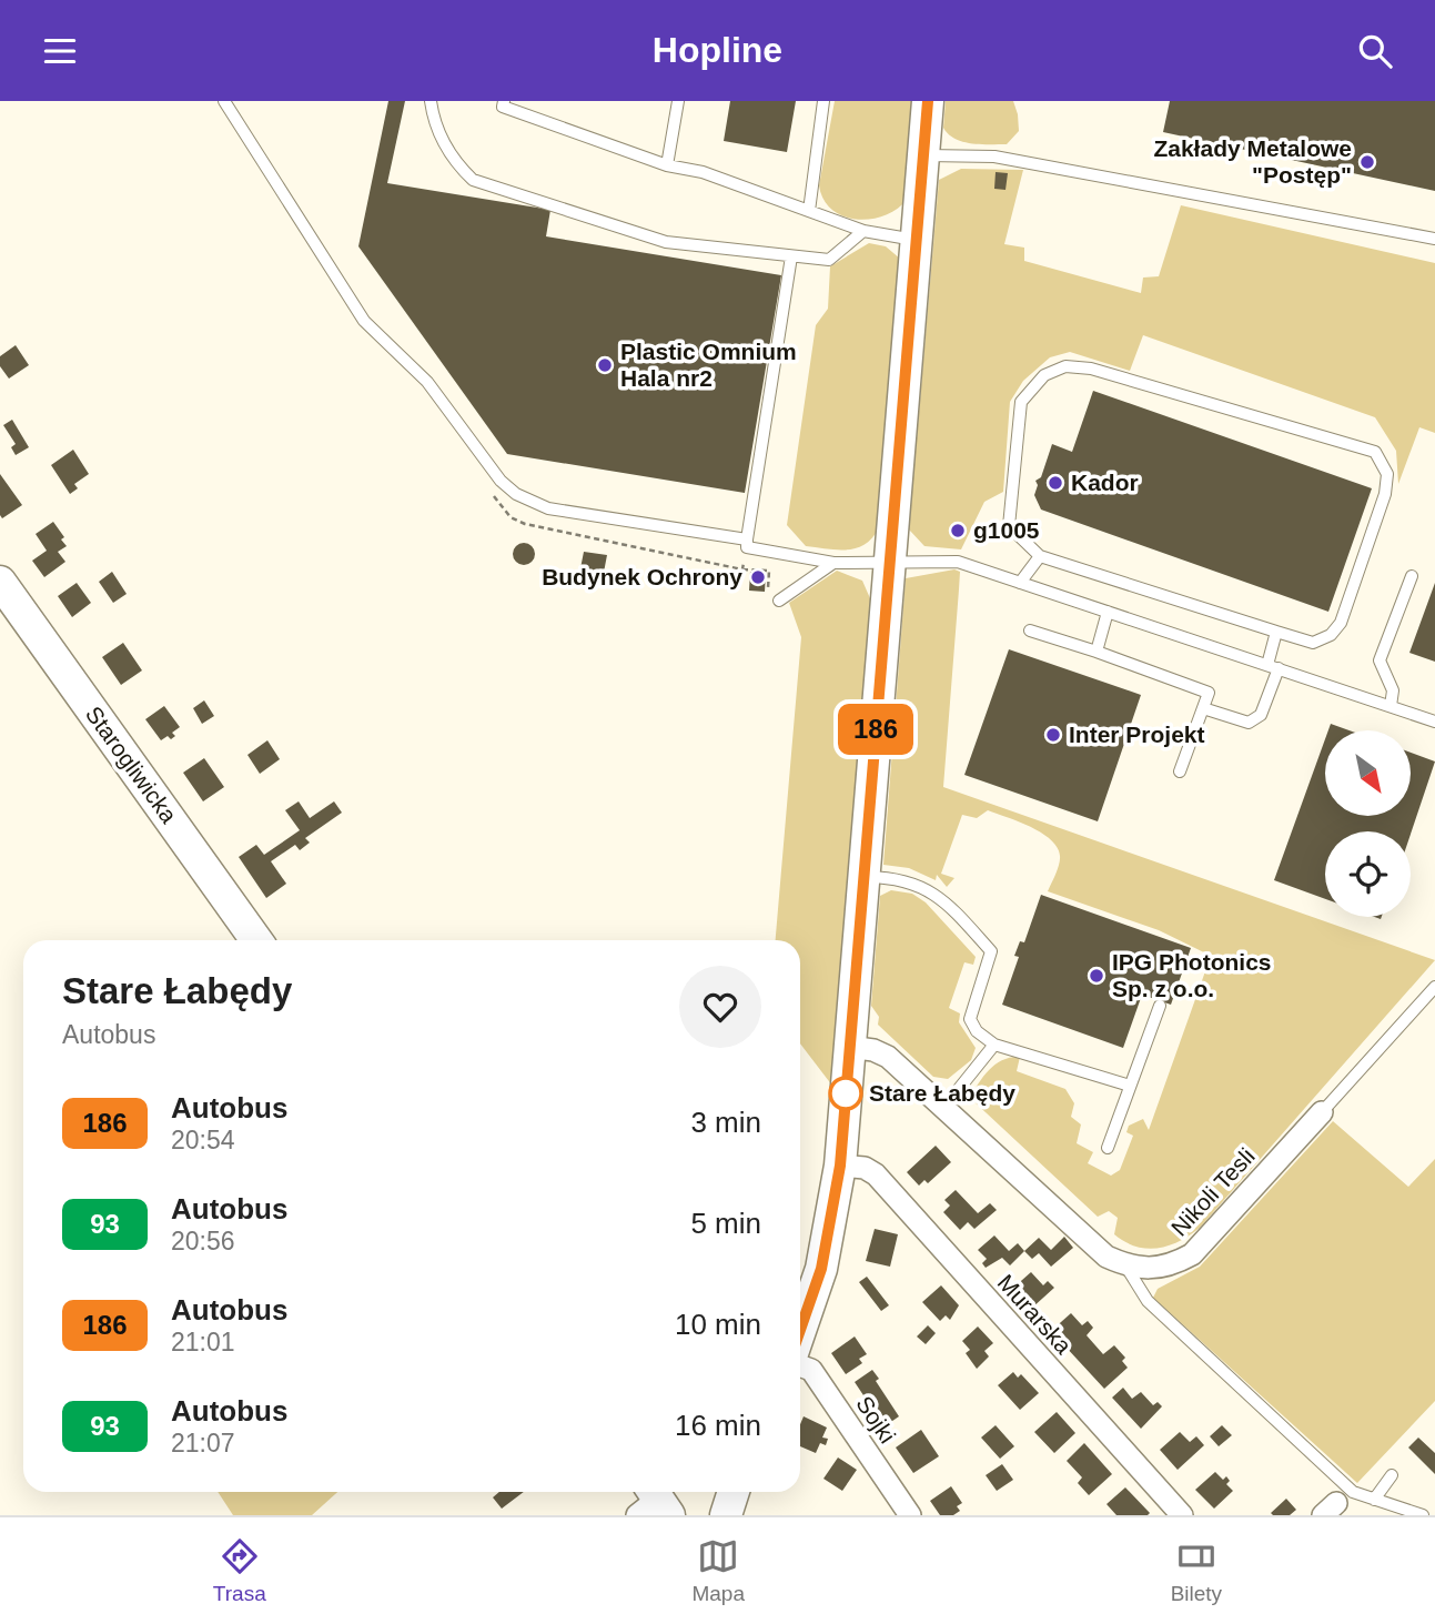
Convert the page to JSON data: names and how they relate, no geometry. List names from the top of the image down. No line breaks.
{"streets":{"street":["Starogliwicka","Nikoli Tesli","Murarska","Sojki"]},"places":["Zakłady Metalowe \"Postęp\"","Plastic Omnium Hala nr2","Kador","g1005","Budynek Ochrony","Inter Projekt","IPG Photonics Sp. z o.o.","Stare Łabędy"],"lines":["bus line 186"],"north":"bottom right","page":{"header":"Hopline","on_map":"186","heading":["Stare Łabędy","Autobus"],"list":[{"mark":"186","name":"Autobus","note":"20:54","value":"3 min"},{"mark":"93","name":"Autobus","note":"20:56","value":"5 min"},{"mark":"186","name":"Autobus","note":"21:01","value":"10 min"},{"mark":"93","name":"Autobus","note":"21:07","value":"16 min"}],"tabs":["Trasa","Mapa","Bilety"]}}
